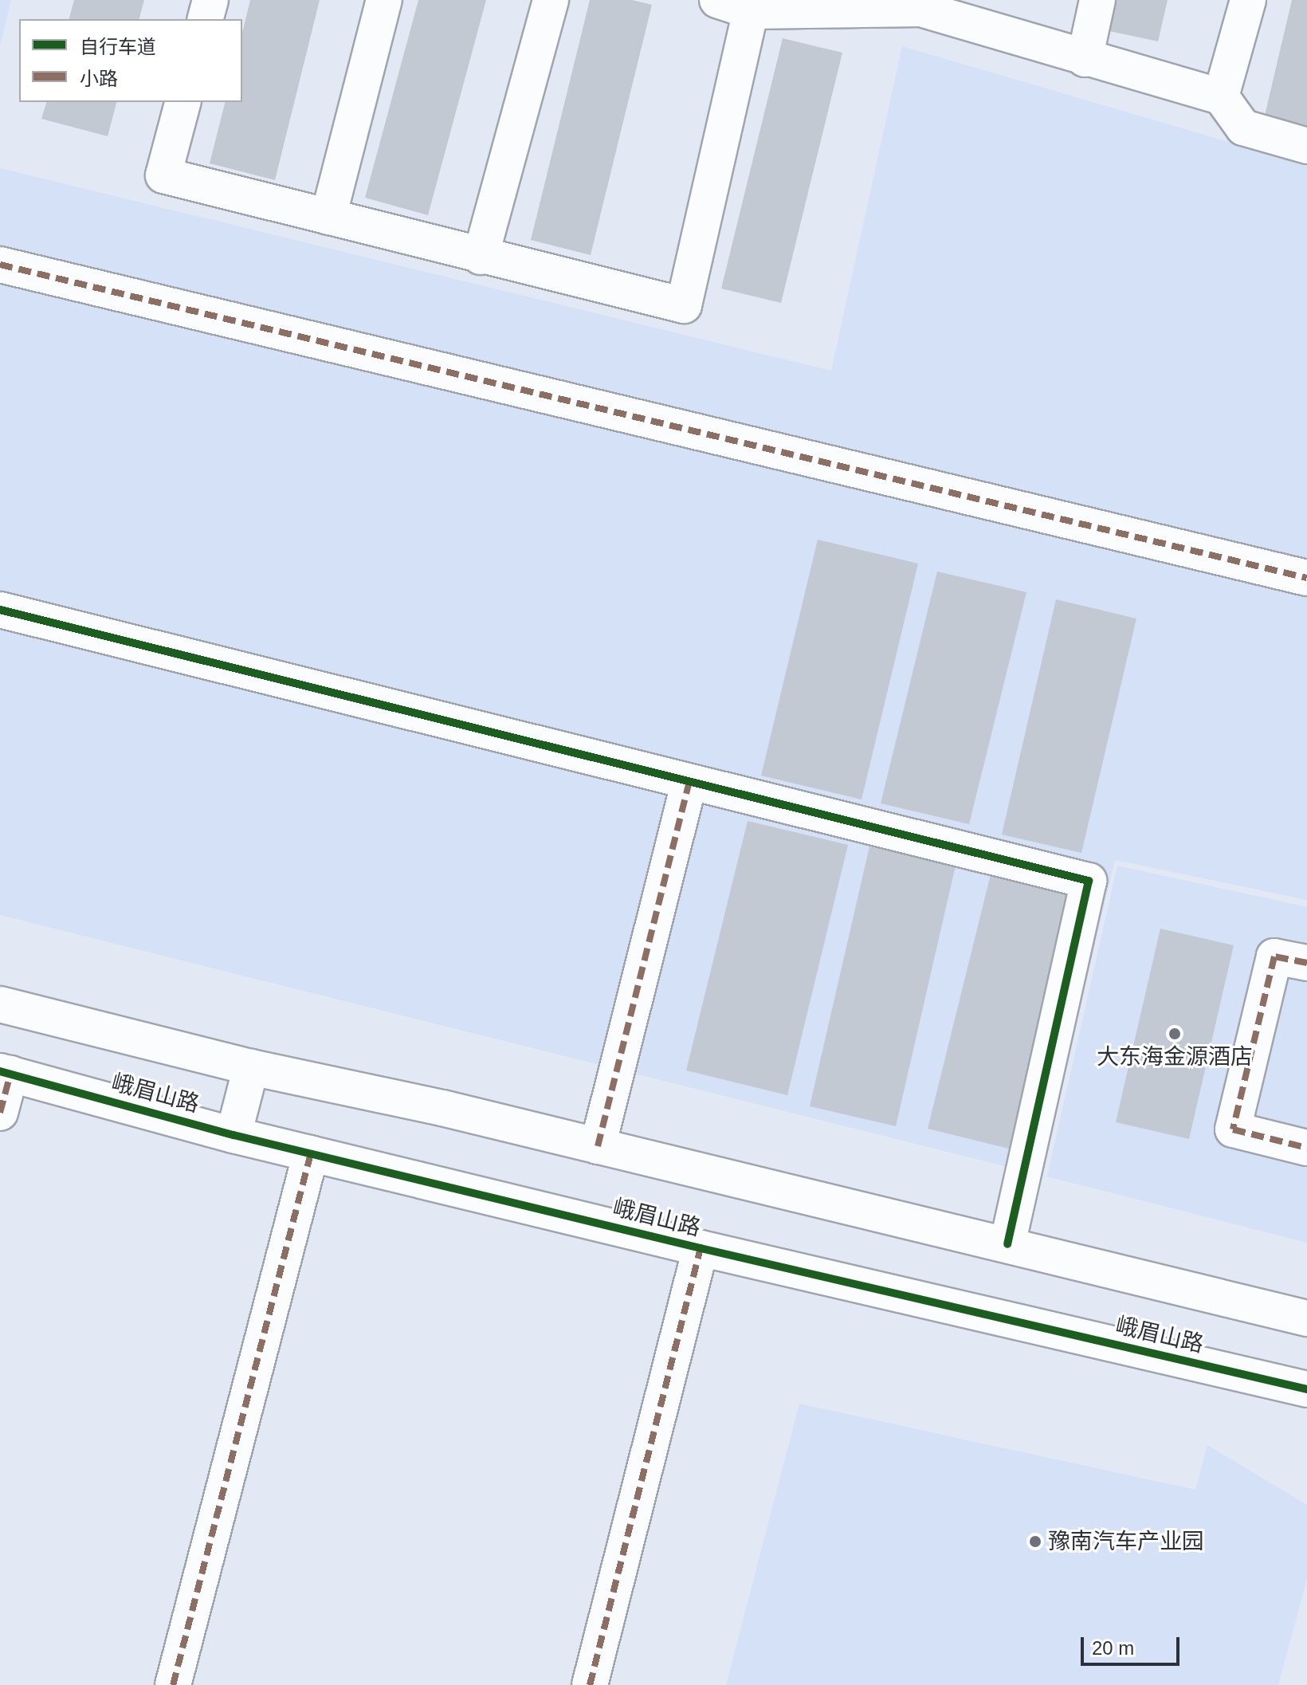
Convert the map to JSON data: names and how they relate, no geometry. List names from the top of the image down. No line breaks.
{"streets":{"street":["峨眉山路"]},"places":["大东海金源酒店","豫南汽车产业园"],"legend":["自行车道","小路"],"scale_bar":"20 m"}
